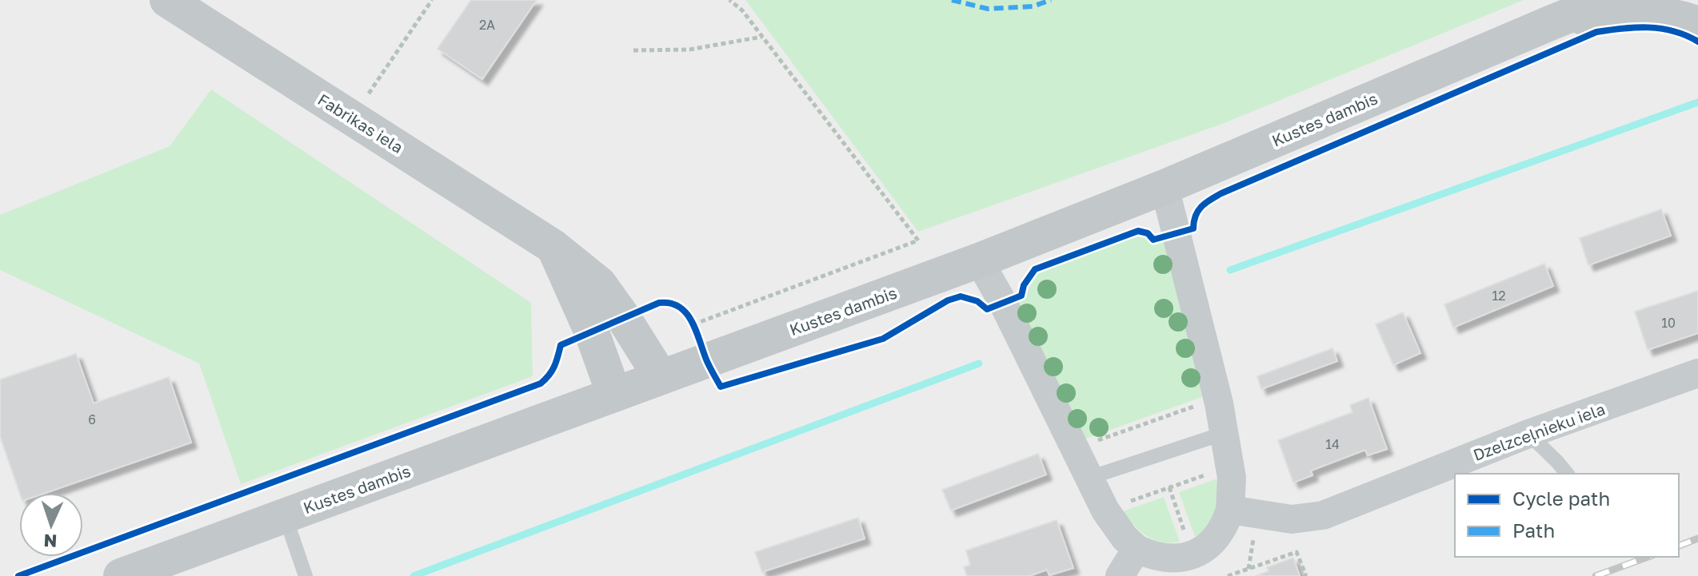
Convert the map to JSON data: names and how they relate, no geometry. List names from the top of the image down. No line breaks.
{"streets":{"main road":["Kustes dambis","Fabrikas iela"],"street":["Dzelzceļnieku iela"]},"crossings":[["Kustes dambis","Fabrikas iela"]],"house_numbers":["2A","12","10","6","14"],"legend":["Cycle path","Path"],"north":"bottom"}
